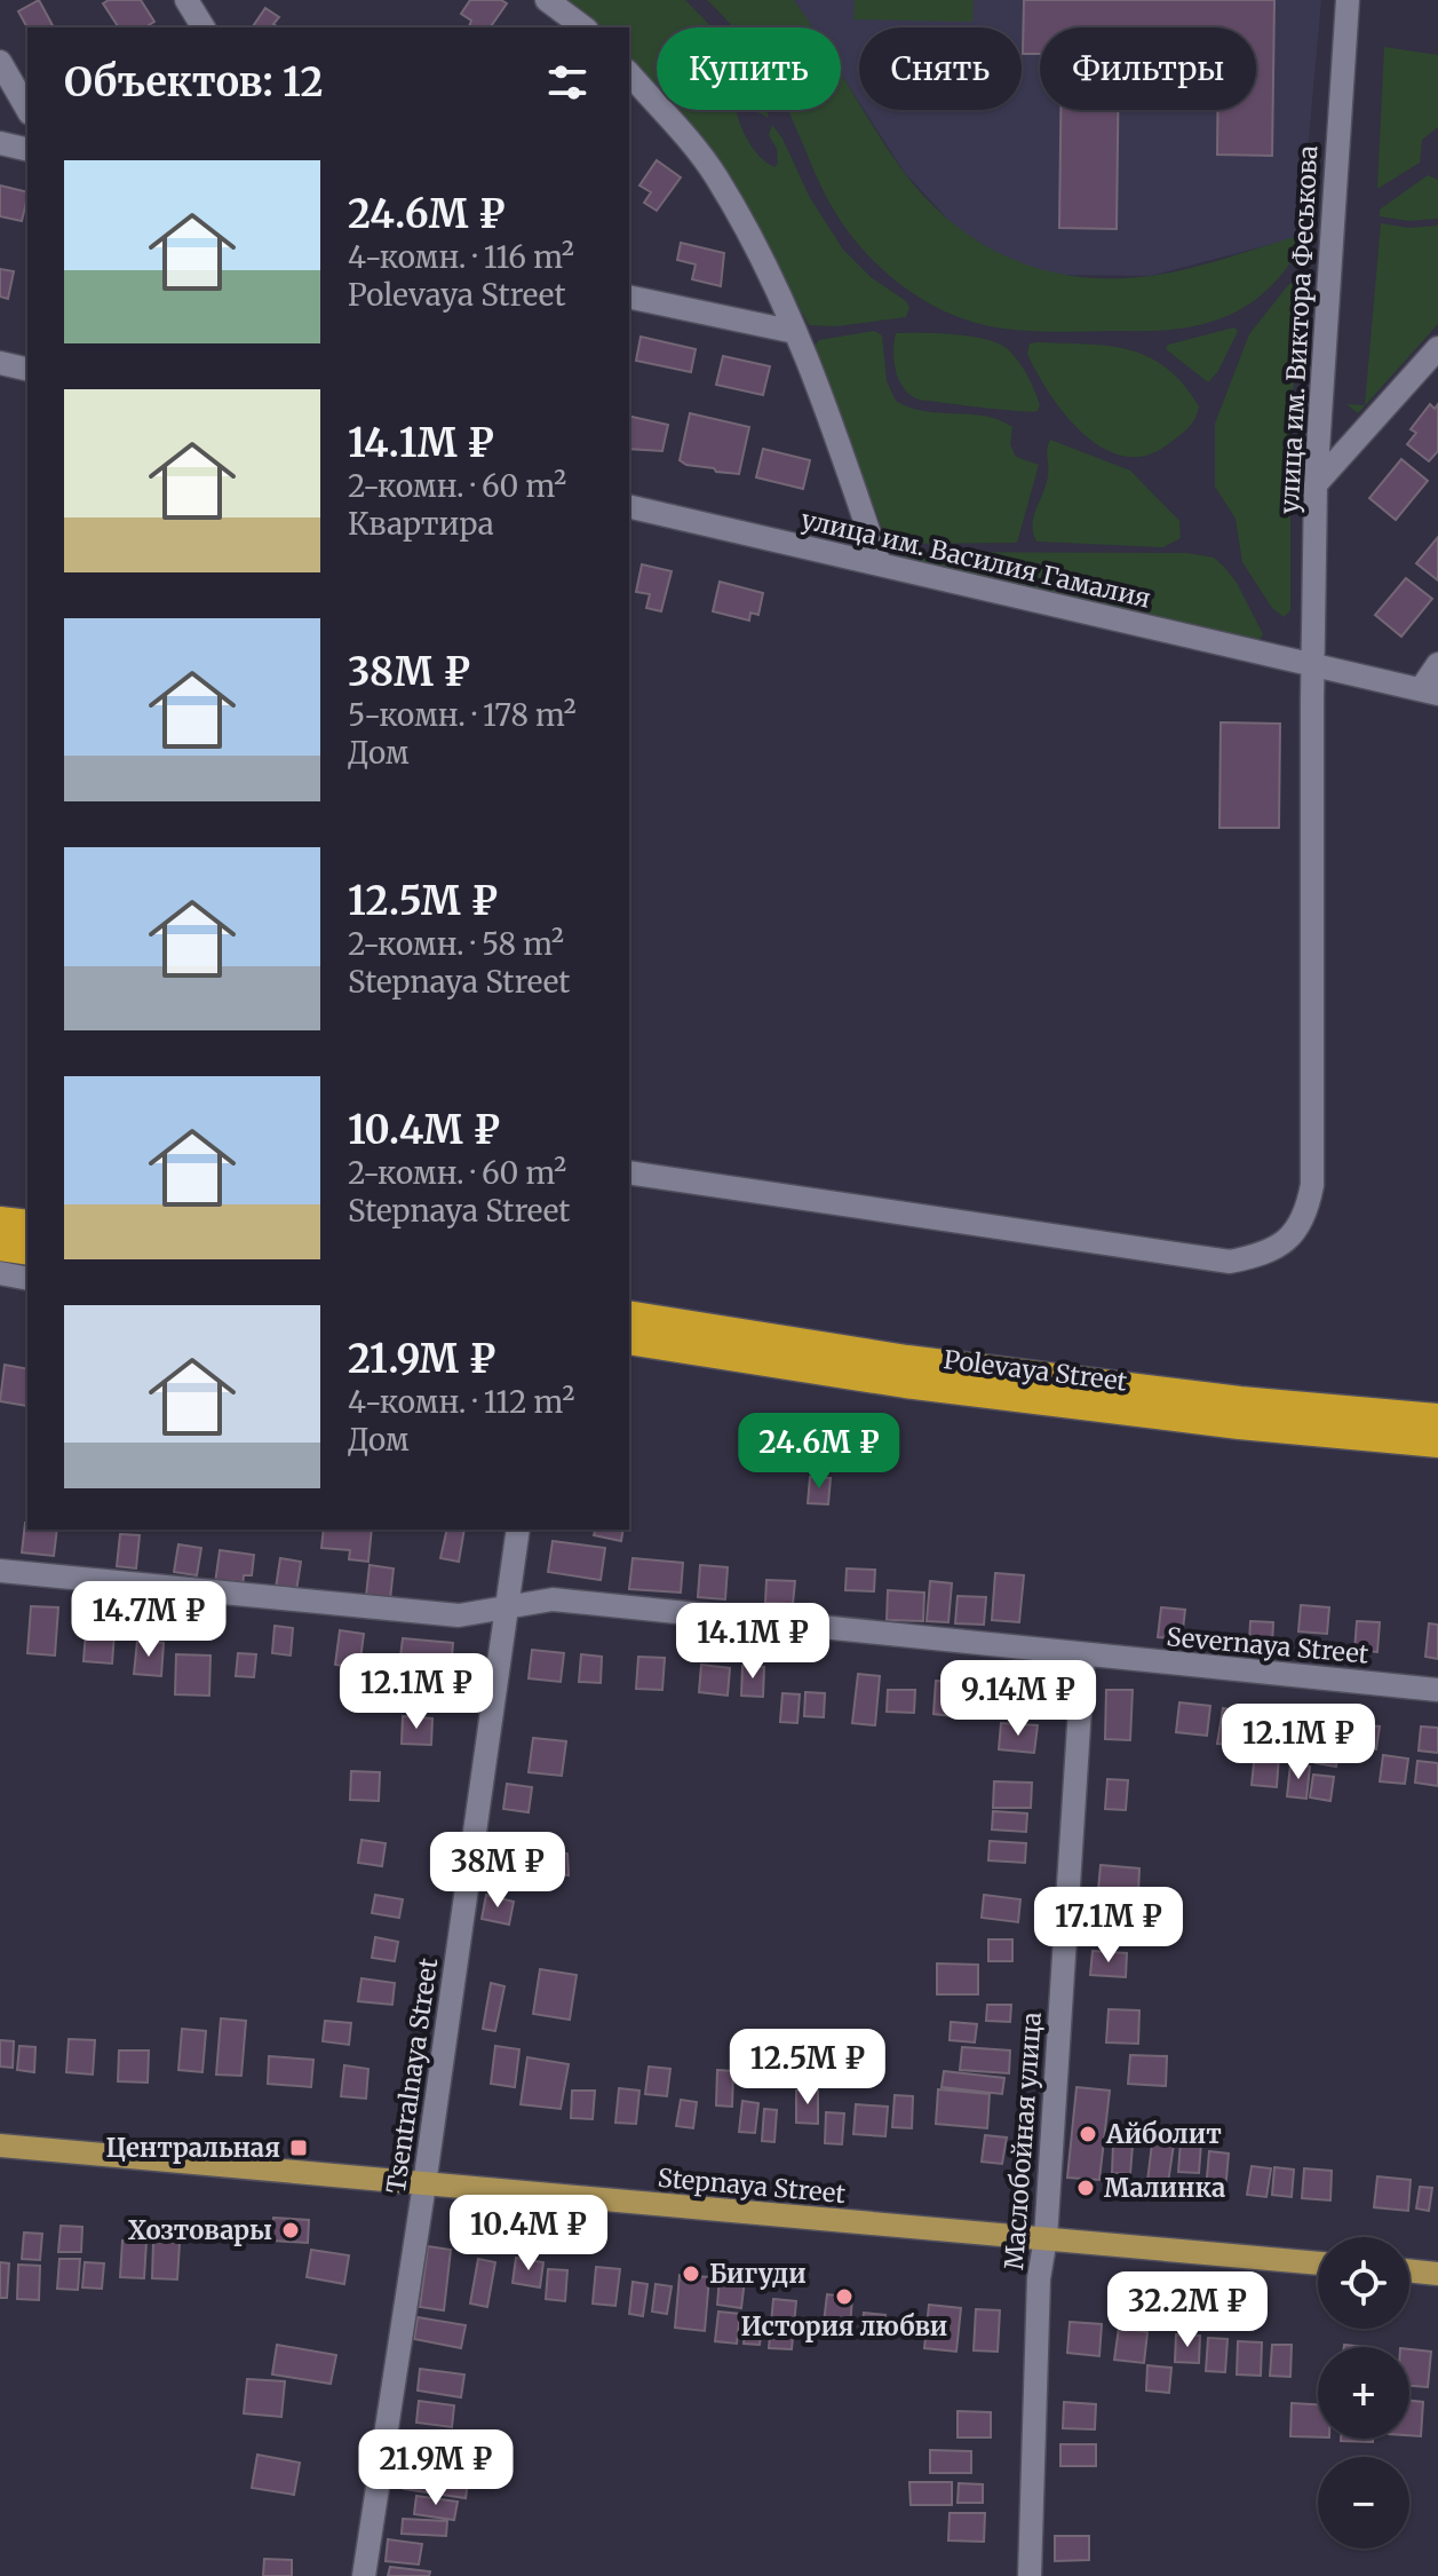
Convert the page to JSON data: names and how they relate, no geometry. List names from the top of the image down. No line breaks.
{"streets":{"highway":["Polevaya Street"],"main road":["Stepnaya Street"],"street":["улица им. Виктора Феськова","улица им. Василия Гамалия","Severnaya Street","Tsentralnaya Street","Маслобойная улица"]},"crossings":[["улица им. Виктора Феськова","улица им. Василия Гамалия"],["Severnaya Street","Tsentralnaya Street"],["Severnaya Street","Маслобойная улица"],["Tsentralnaya Street","Stepnaya Street"],["Маслобойная улица","Stepnaya Street"]],"places":{"other":["Айболит","Малинка","Хозтовары","Бигуди","История любви"],"transit":["Центральная"]},"page":{"chip":["Купить","Снять","Фильтры"],"heading":"Объектов: 12","list":[{"name":"24.6M ₽","note":"4-комн. · 116 m² · Polevaya Street"},{"name":"14.1M ₽","note":"2-комн. · 60 m² · Квартира"},{"name":"38M ₽","note":"5-комн. · 178 m² · Дом"},{"name":"12.5M ₽","note":"2-комн. · 58 m² · Stepnaya Street"},{"name":"10.4M ₽","note":"2-комн. · 60 m² · Stepnaya Street"},{"name":"21.9M ₽","note":"4-комн. · 112 m² · Дом"}],"price":["24.6M ₽","14.7M ₽","14.1M ₽","12.1M ₽","9.14M ₽","12.1M ₽","38M ₽","17.1M ₽","12.5M ₽","10.4M ₽","32.2M ₽","21.9M ₽"],"map_buttons":["+","−"]}}
